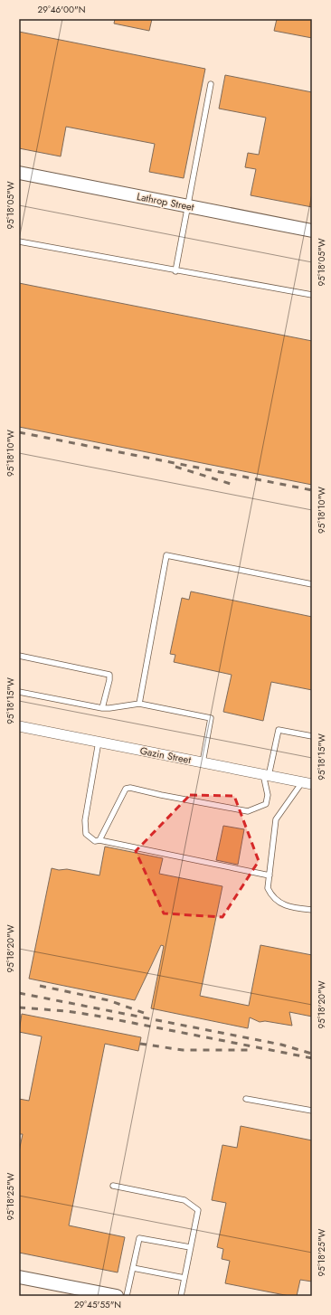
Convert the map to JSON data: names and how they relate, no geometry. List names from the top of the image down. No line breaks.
{"streets":{"street":["Lathrop Street","Gazin Street"]},"coordinates":["29°46'00\"N","95°18'05\"W","95°18'10\"W","95°18'15\"W","95°18'20\"W","95°18'25\"W","29°45'55\"N"]}
